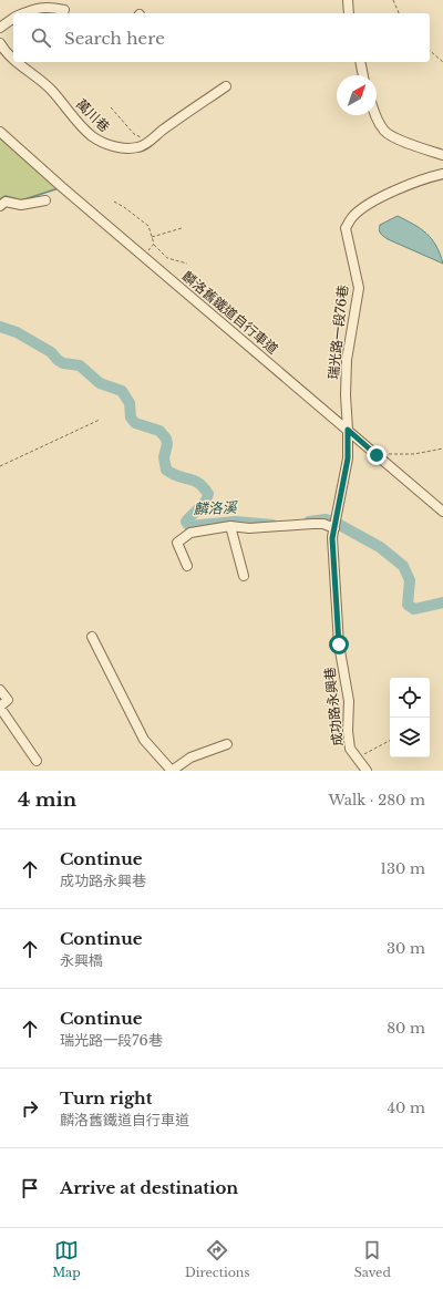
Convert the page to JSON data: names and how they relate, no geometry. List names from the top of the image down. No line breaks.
{"streets":{"street":["萬川巷","麟洛舊鐵道自行車道","瑞光路一段76巷","成功路永興巷"]},"crossings":[["麟洛舊鐵道自行車道","瑞光路一段76巷"],["瑞光路一段76巷","成功路永興巷"]],"water":["麟洛溪"],"north":"top right","page":{"search":"Search here","heading":["4 min","Walk · 280 m"],"list":[["Continue","成功路永興巷","130 m"],["Continue","永興橋","30 m"],["Continue","瑞光路一段76巷","80 m"],["Turn right","麟洛舊鐵道自行車道","40 m"],"Arrive at destination"],"nav":["Map","Directions","Saved"]}}
